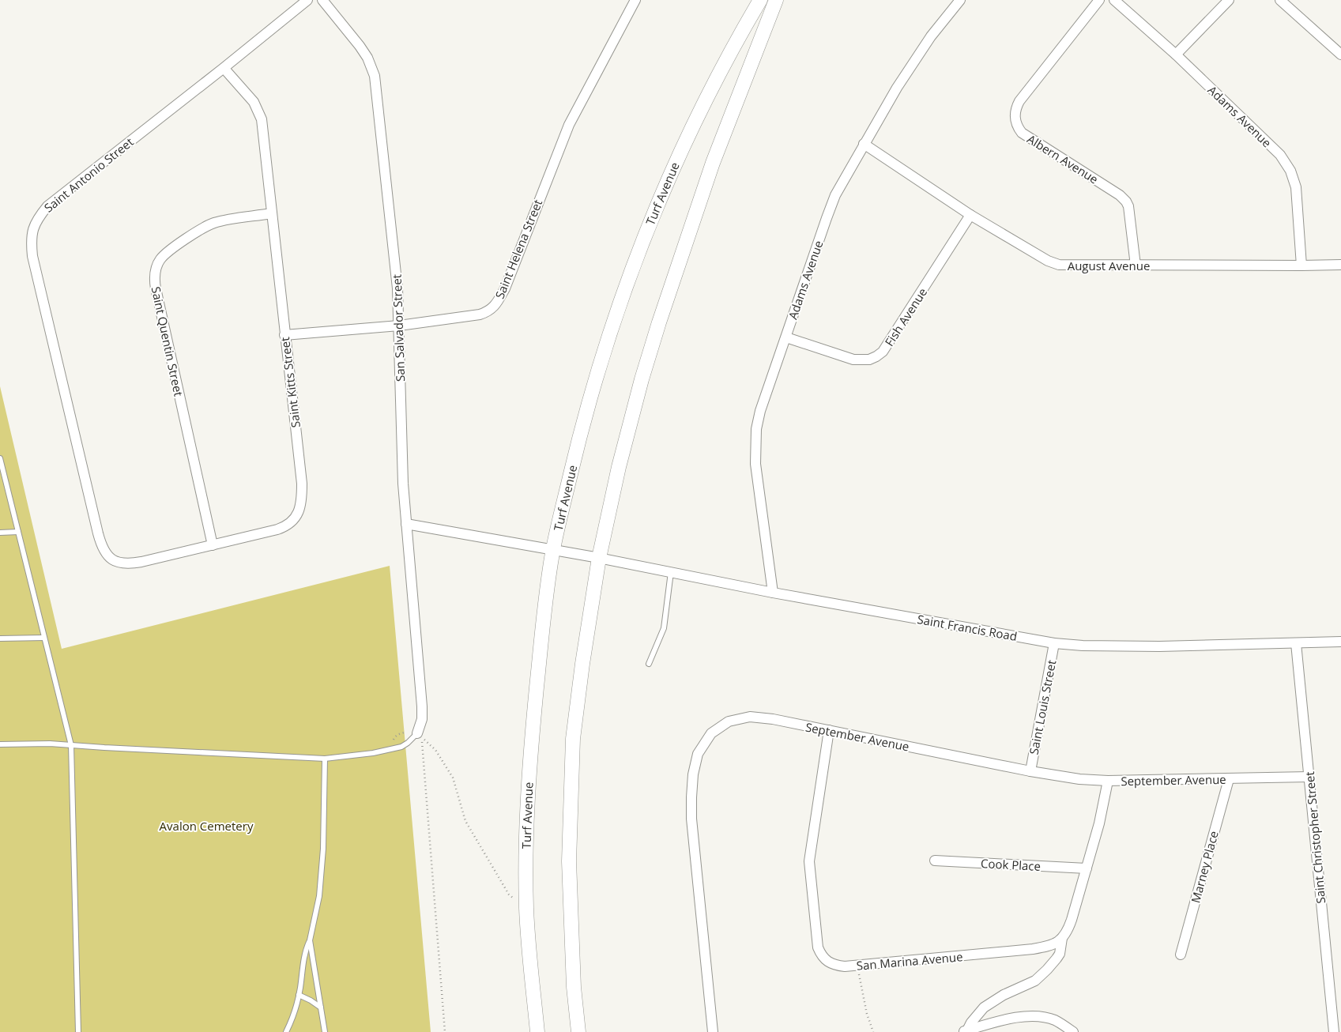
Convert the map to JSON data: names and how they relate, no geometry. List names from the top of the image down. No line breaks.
{"streets":{"main road":["Turf Avenue"],"street":["Adams Avenue","Albern Avenue","Saint Antonio Street","Saint Helena Street","August Avenue","Fish Avenue","San Salvador Street","Saint Quentin Street","Saint Kitts Street","Saint Francis Road","Saint Louis Street","September Avenue","Saint Christopher Street","Cook Place","Marney Place","San Marina Avenue"]},"crossings":[["Adams Avenue","August Avenue"],["Adams Avenue","Fish Avenue"],["Adams Avenue","Saint Francis Road"],["Albern Avenue","August Avenue"],["Saint Antonio Street","Saint Kitts Street"],["Turf Avenue","Saint Francis Road"],["Saint Helena Street","San Salvador Street"],["Saint Helena Street","Saint Kitts Street"],["August Avenue","Fish Avenue"],["Saint Quentin Street","Saint Kitts Street"],["Saint Francis Road","Saint Louis Street"],["Saint Francis Road","Saint Christopher Street"],["Saint Louis Street","September Avenue"],["September Avenue","Saint Christopher Street"],["September Avenue","Marney Place"],["September Avenue","San Marina Avenue"]],"parks":["Avalon Cemetery"]}
